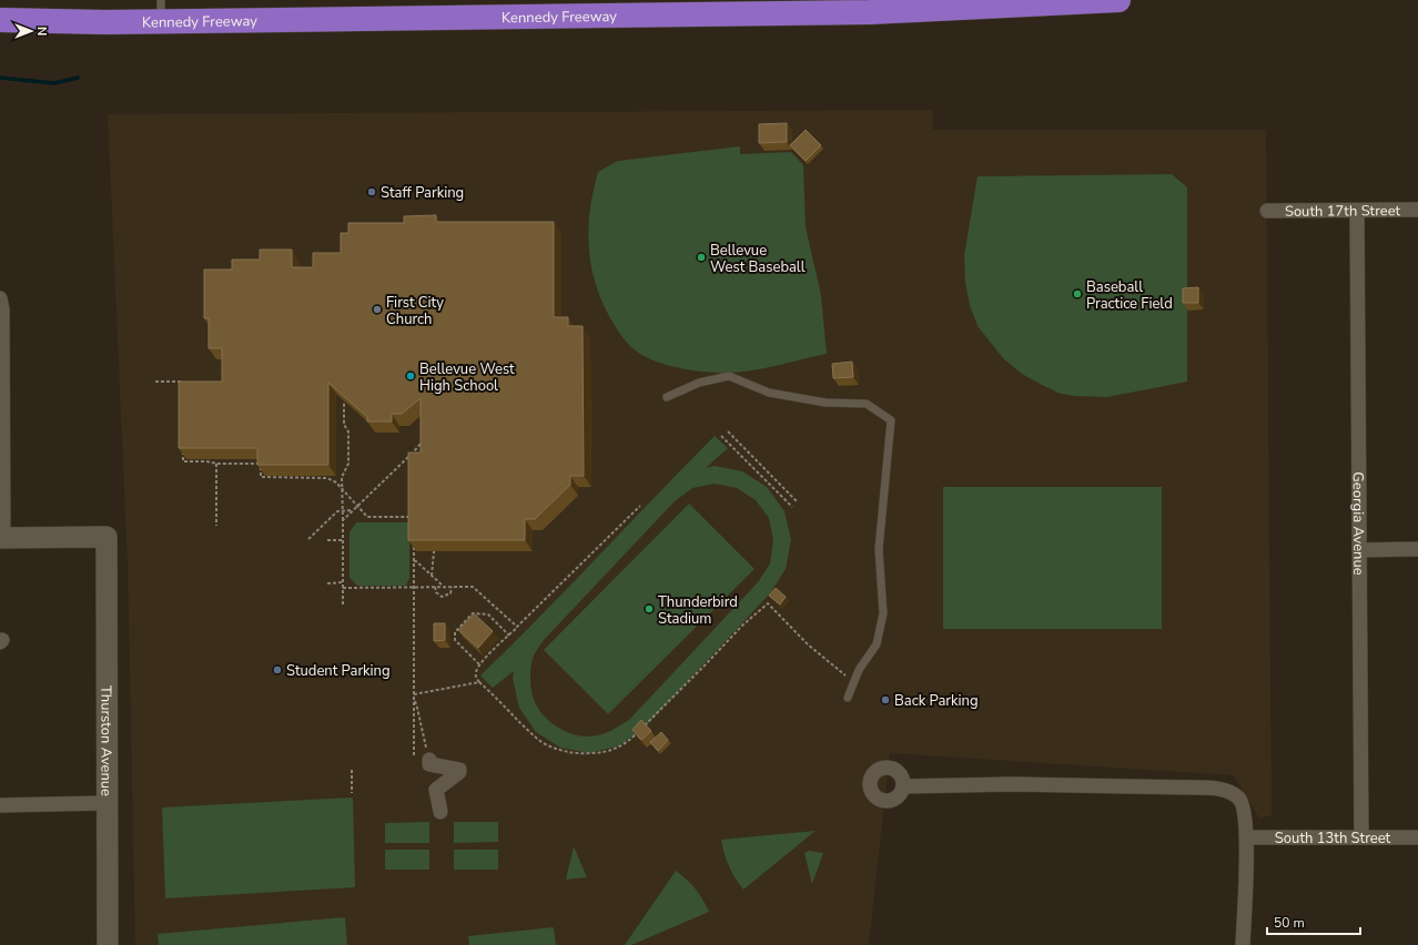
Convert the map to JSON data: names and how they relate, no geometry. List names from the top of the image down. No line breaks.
{"streets":{"highway":["Kennedy Freeway"],"street":["South 17th Street","Georgia Avenue","Thurston Avenue","South 13th Street"]},"crossings":[["South 17th Street","Georgia Avenue"],["Georgia Avenue","South 13th Street"]],"places":["Staff Parking","Bellevue West Baseball","Baseball Practice Field","First City Church","Bellevue West High School","Thunderbird Stadium","Student Parking","Back Parking"],"scale_bar":"50 m","north":"right"}
